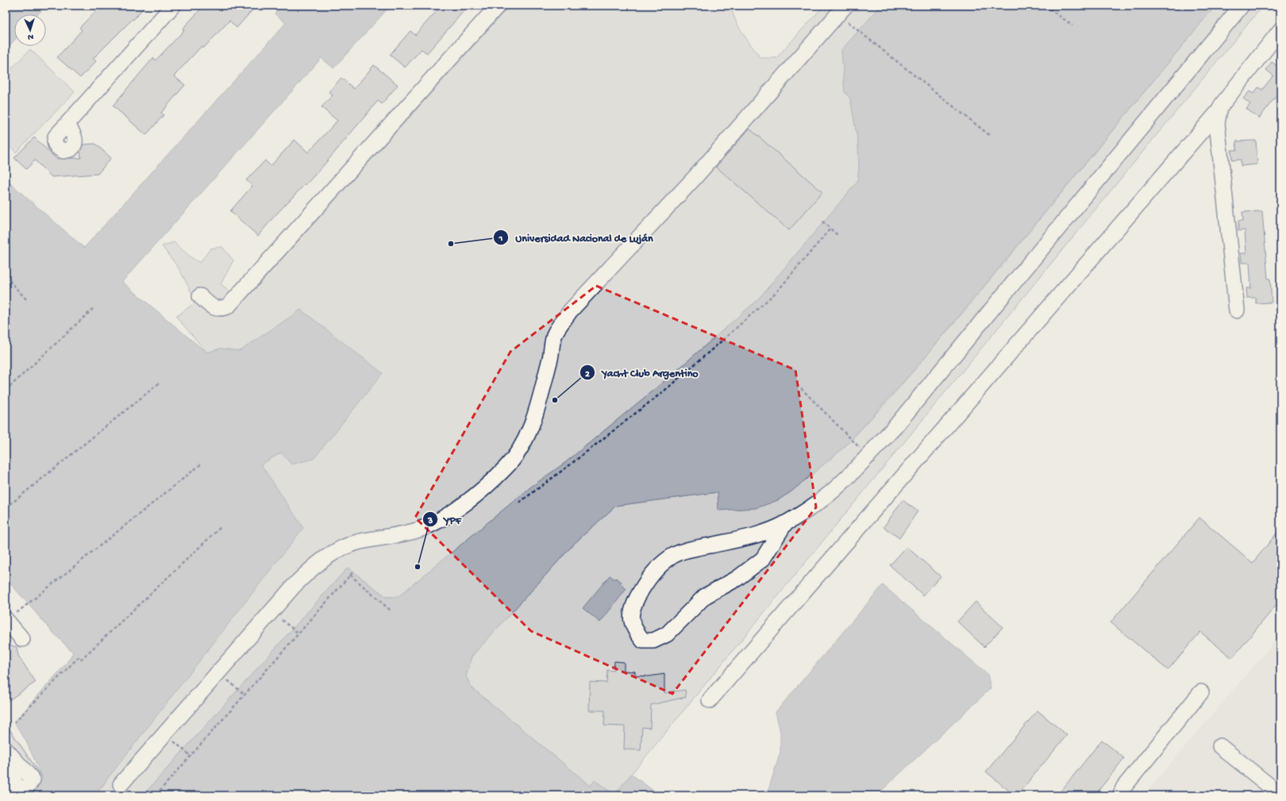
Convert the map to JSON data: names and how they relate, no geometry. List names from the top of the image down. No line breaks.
{"places":["Universidad Nacional de Luján","Yacht Club Argentino","YPF"],"north":"bottom"}
